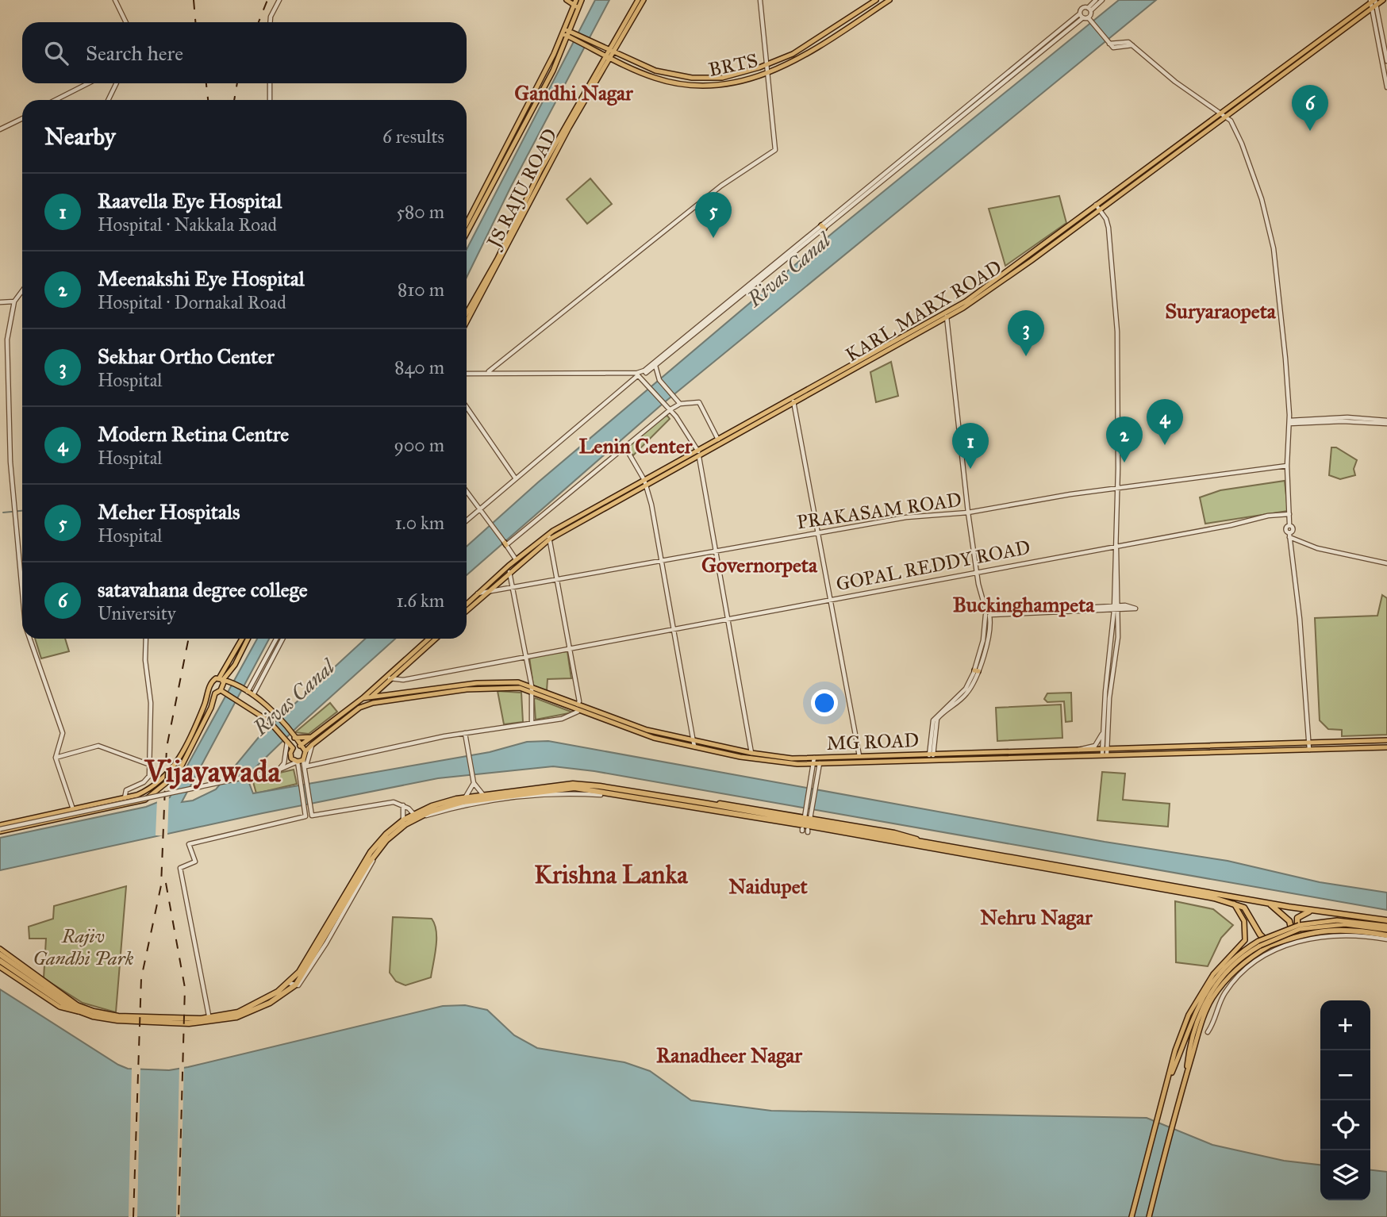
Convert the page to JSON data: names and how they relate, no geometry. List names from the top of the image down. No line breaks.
{"streets":{"main road":["BRTS","JS RAJU ROAD","KARL MARX ROAD","MG ROAD"],"street":["PRAKASAM ROAD","GOPAL REDDY ROAD"]},"crossings":[["BRTS","JS RAJU ROAD"],["KARL MARX ROAD","PRAKASAM ROAD"]],"districts":["Gandhi Nagar","Suryaraopeta","Lenin Center","Governorpeta","Buckinghampeta","Vijayawada","Krishna Lanka","Naidupet","Nehru Nagar","Ranadheer Nagar"],"water":["Rivas Canal"],"parks":["Rajiv Gandhi Park"],"page":{"search":"Search here","pins":["6","5","3","4","2","1"],"heading":["Nearby","6 results"],"list":[{"mark":"1","name":"Raavella Eye Hospital","note":"Hospital · Nakkala Road","value":"580 m"},{"mark":"2","name":"Meenakshi Eye Hospital","note":"Hospital · Dornakal Road","value":"810 m"},{"mark":"3","name":"Sekhar Ortho Center","note":"Hospital","value":"840 m"},{"mark":"4","name":"Modern Retina Centre","note":"Hospital","value":"900 m"},{"mark":"5","name":"Meher Hospitals","note":"Hospital","value":"1.0 km"},{"mark":"6","name":"satavahana degree college","note":"University","value":"1.6 km"}],"map_buttons":["+","−"]}}
